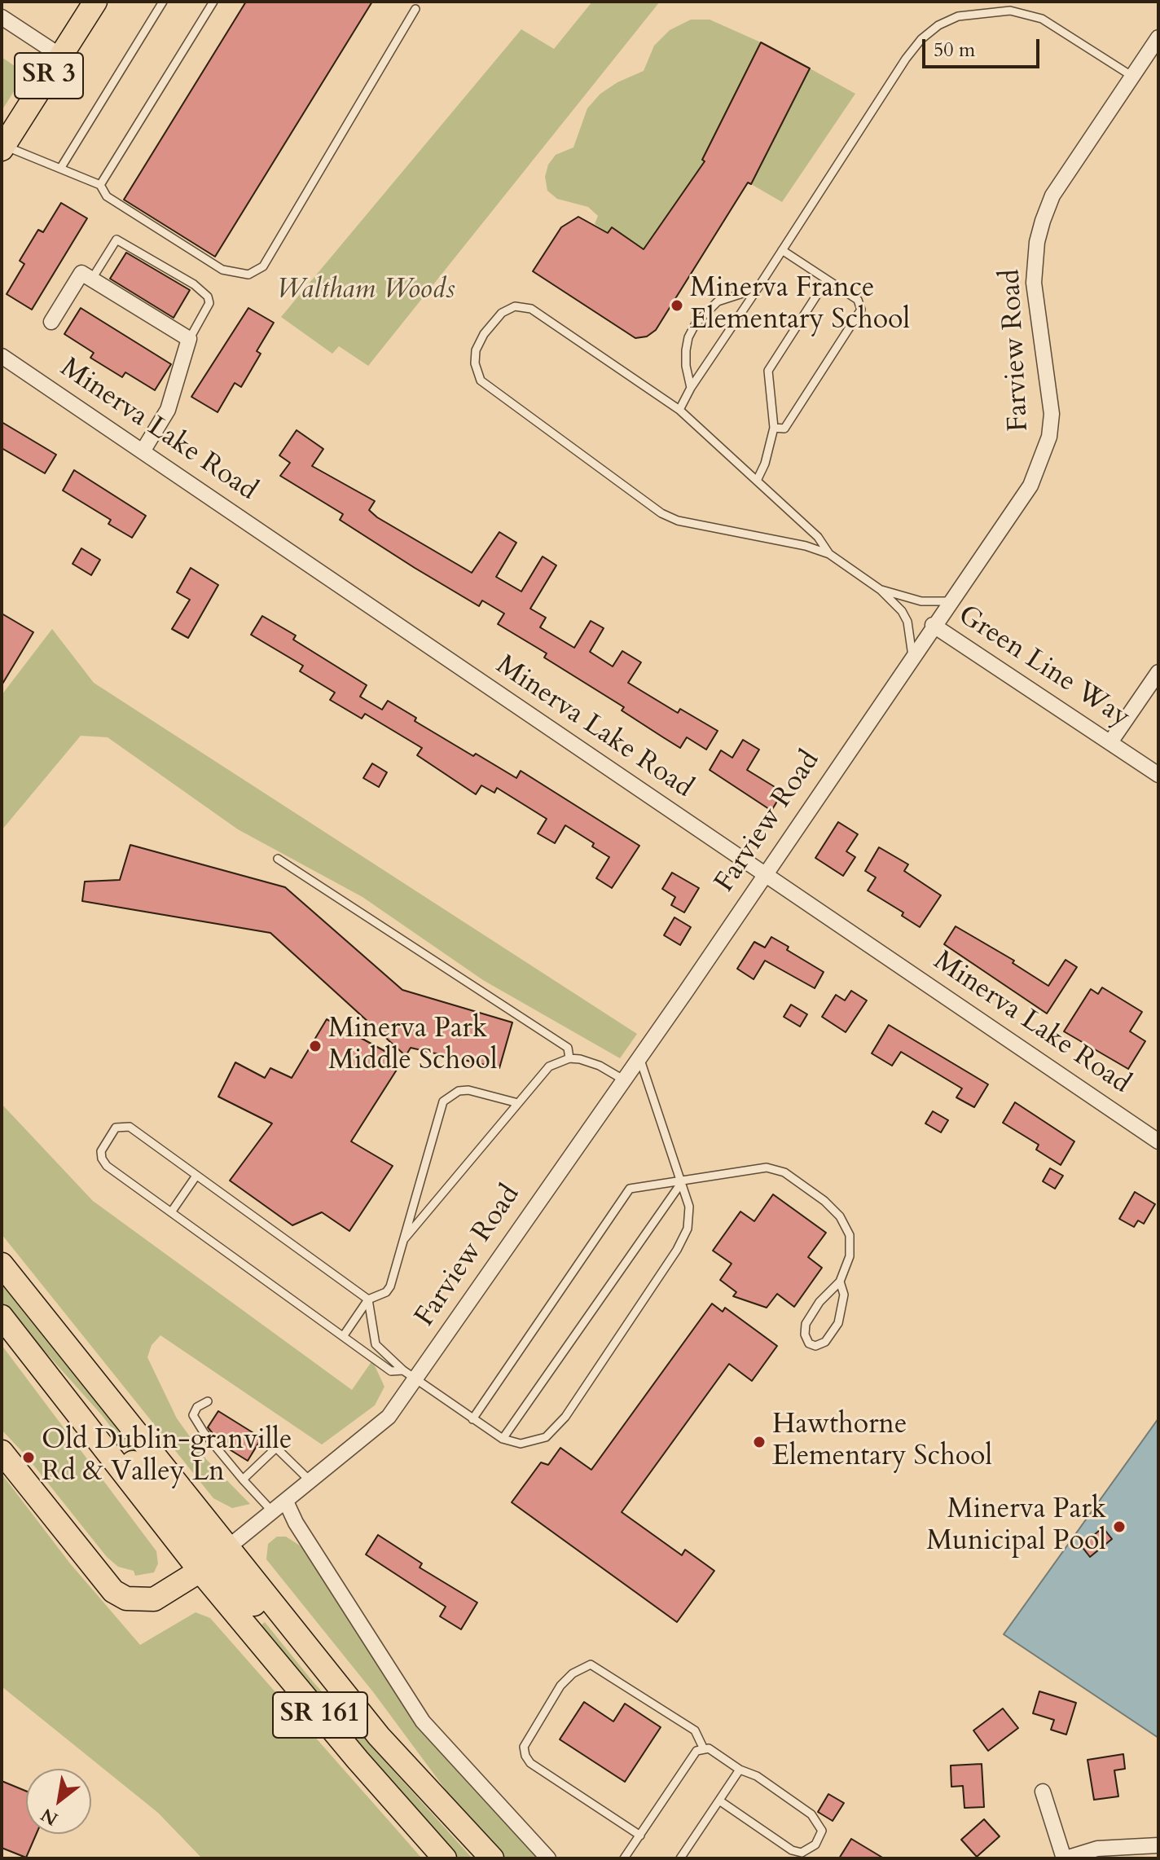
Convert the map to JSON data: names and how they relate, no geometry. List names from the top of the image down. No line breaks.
{"streets":{"main road":["SR 3","SR 161"],"street":["Farview Road","Minerva Lake Road","Green Line Way"]},"crossings":[["Farview Road","Minerva Lake Road"],["Farview Road","Green Line Way"],["Farview Road","SR 161"]],"parks":["Waltham Woods"],"places":["Minerva France Elementary School","Minerva Park Middle School","Hawthorne Elementary School","Old Dublin-granville Rd & Valley Ln","Minerva Park Municipal Pool"],"scale_bar":"50 m","north":"bottom left"}
